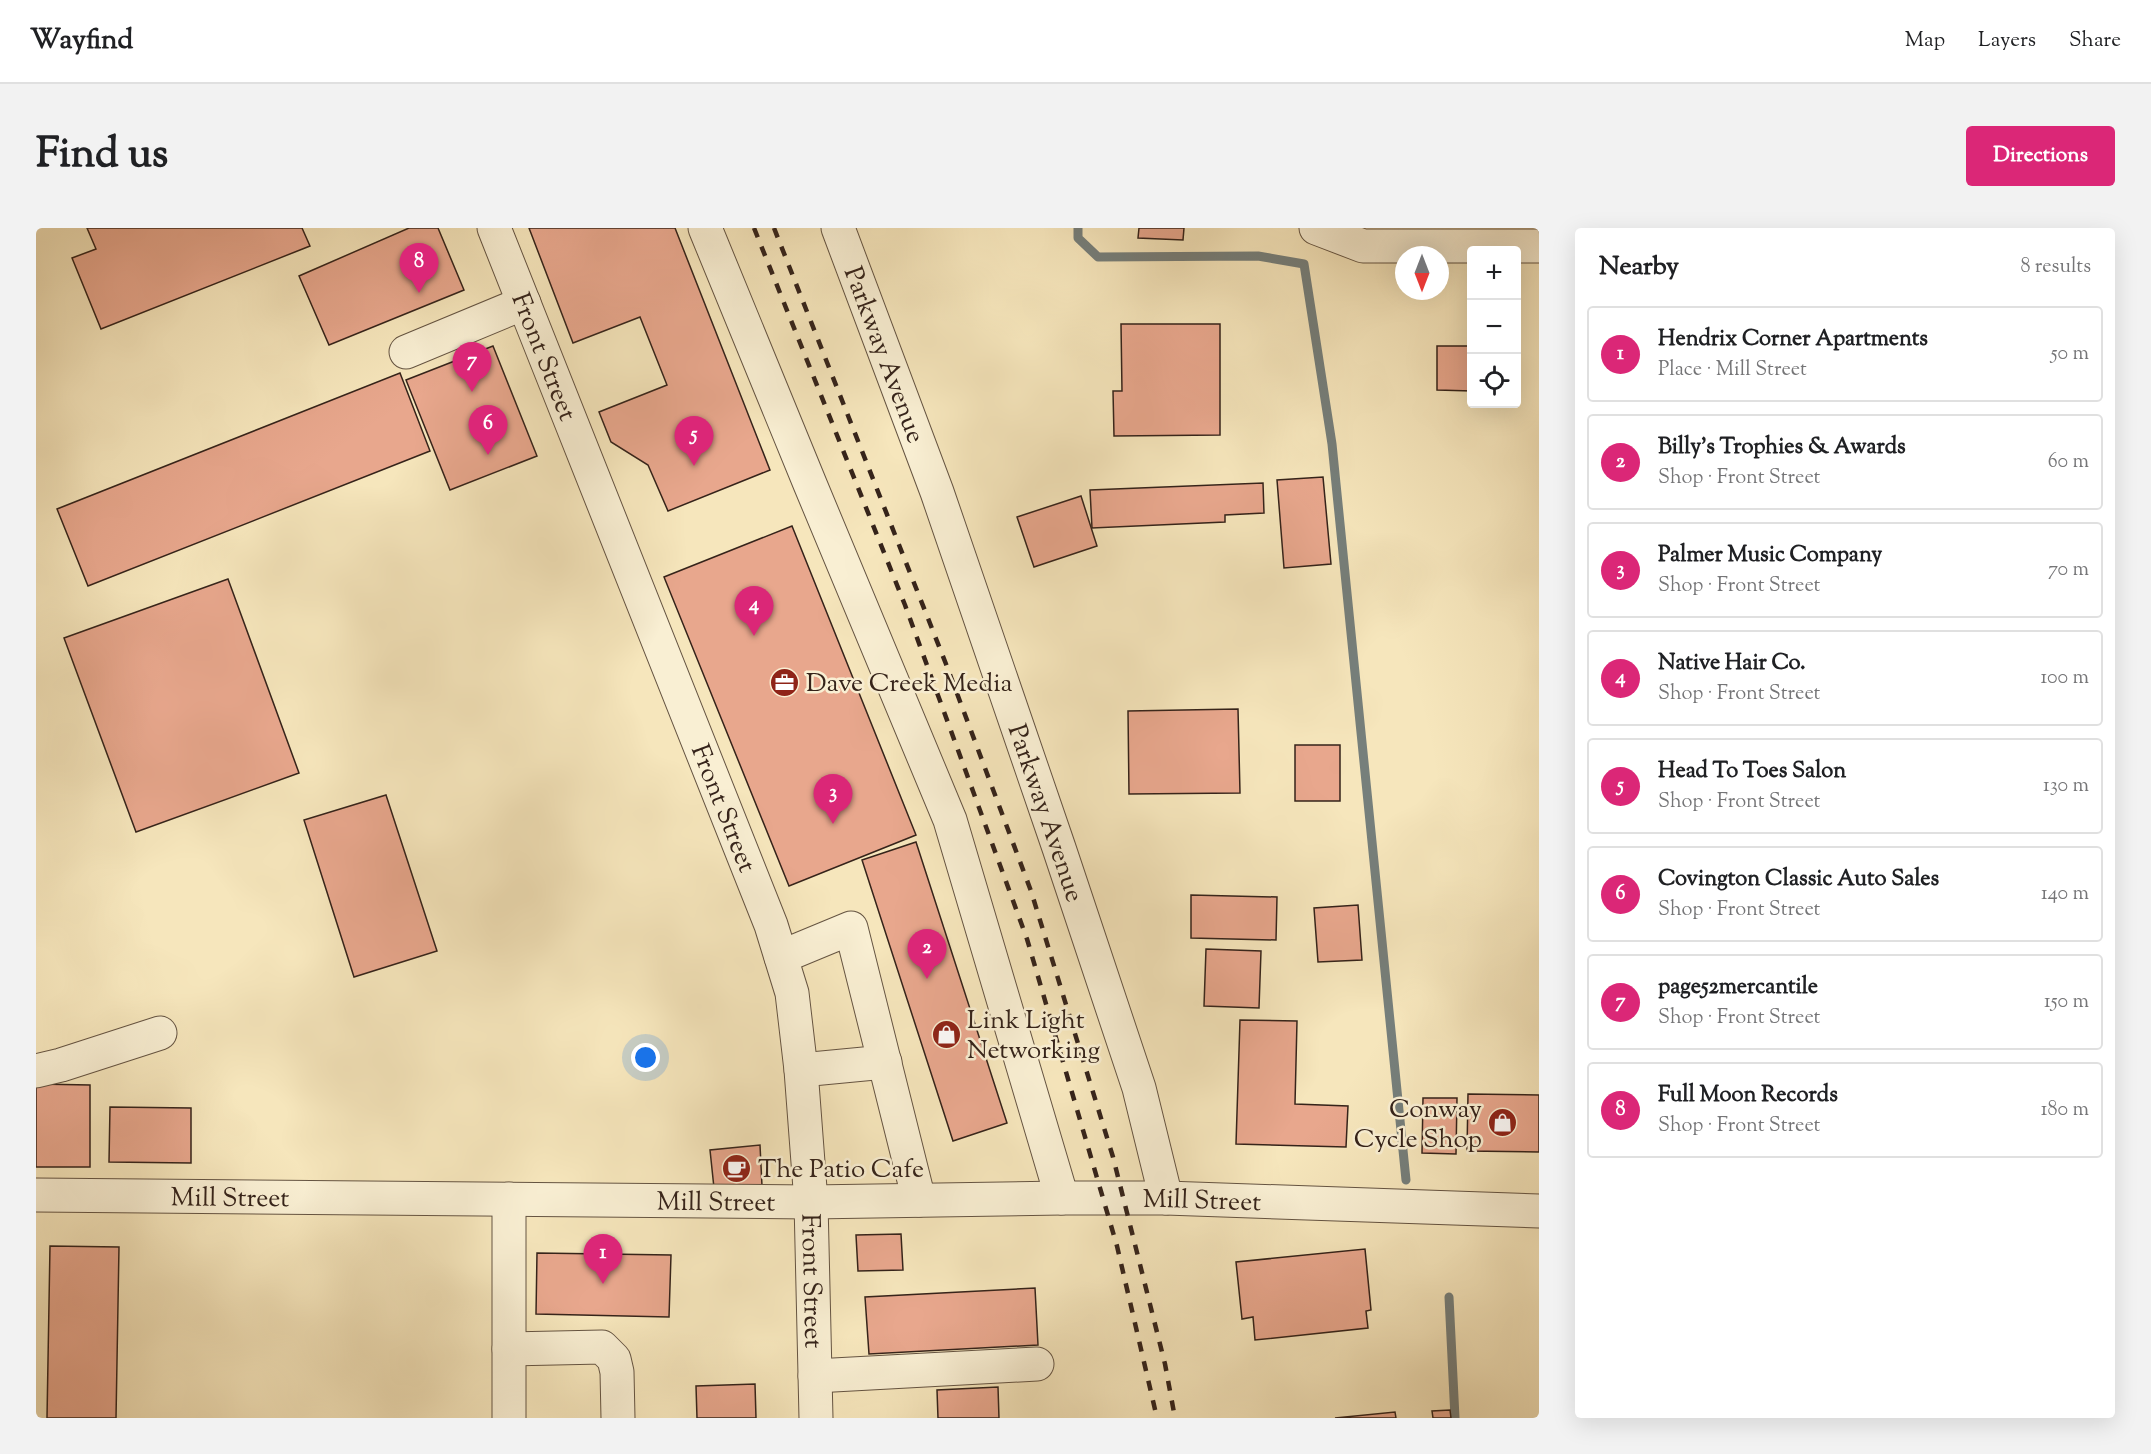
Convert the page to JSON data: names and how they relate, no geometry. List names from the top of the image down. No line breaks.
{"streets":{"street":["Parkway Avenue","Front Street","Mill Street"]},"crossings":[["Parkway Avenue","Mill Street"],["Front Street","Mill Street"]],"places":{"office":["Dave Creek Media"],"shop":["Link Light Networking","Conway Cycle Shop"],"cafe":["The Patio Cafe"]},"north":"bottom","page":{"header":"Wayfind","nav":["Map","Layers","Share"],"title":"Find us","buttons":"Directions","heading":["Nearby","8 results"],"pins":["8","7","6","5","4","3","2","1"],"map_buttons":["+","−"],"list":[{"mark":"1","name":"Hendrix Corner Apartments","note":"Place · Mill Street","value":"50 m"},{"mark":"2","name":"Billy's Trophies & Awards","note":"Shop · Front Street","value":"60 m"},{"mark":"3","name":"Palmer Music Company","note":"Shop · Front Street","value":"70 m"},{"mark":"4","name":"Native Hair Co.","note":"Shop · Front Street","value":"100 m"},{"mark":"5","name":"Head To Toes Salon","note":"Shop · Front Street","value":"130 m"},{"mark":"6","name":"Covington Classic Auto Sales","note":"Shop · Front Street","value":"140 m"},{"mark":"7","name":"page52mercantile","note":"Shop · Front Street","value":"150 m"},{"mark":"8","name":"Full Moon Records","note":"Shop · Front Street","value":"180 m"}]}}
